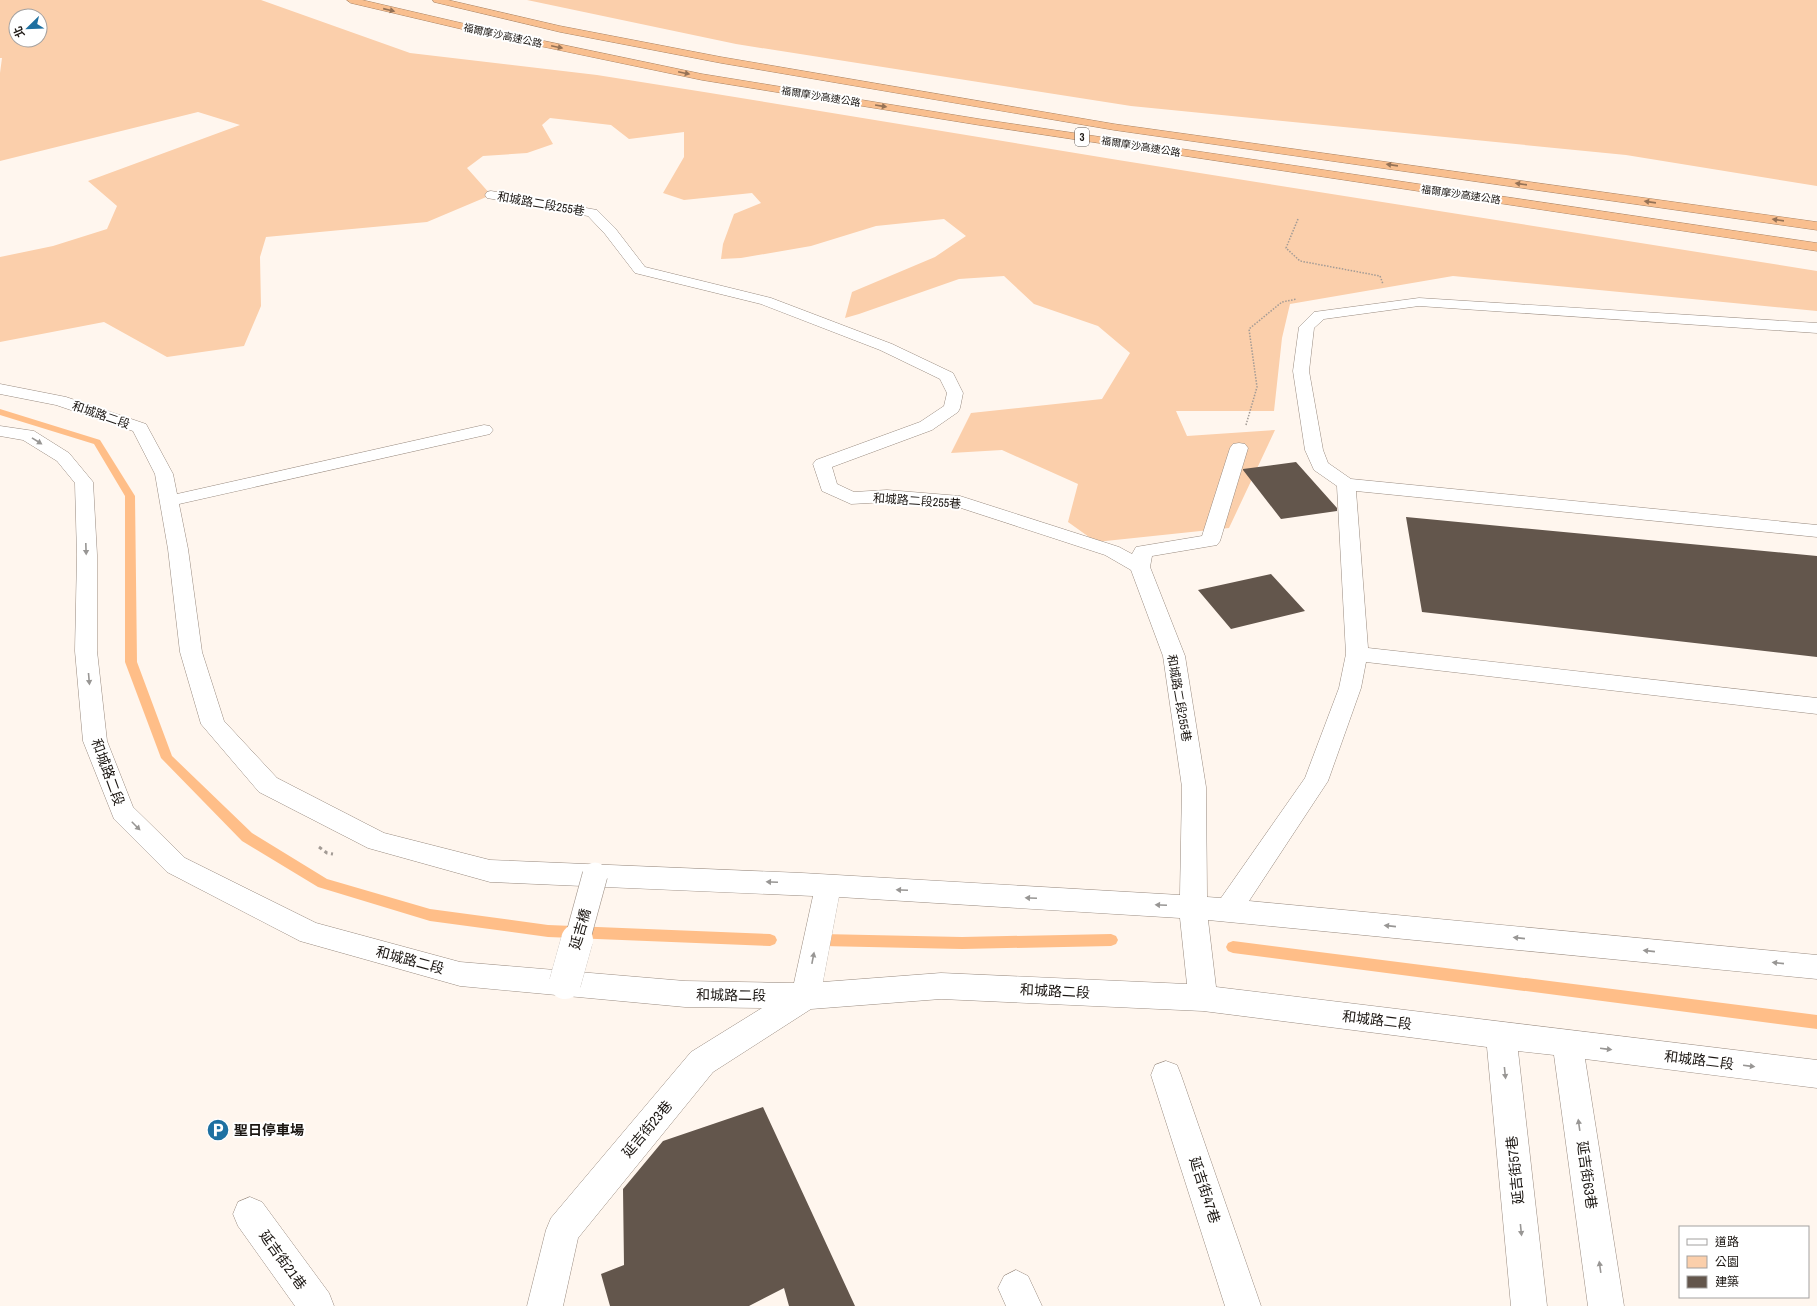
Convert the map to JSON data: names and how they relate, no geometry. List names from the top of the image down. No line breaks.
{"streets":{"highway":["福爾摩沙高速公路","3"],"street":["和城路二段255巷","和城路二段","延吉橋","延吉街23巷","延吉街57巷","延吉街63巷","延吉街47巷","延吉街21巷"]},"crossings":[["和城路二段255巷","和城路二段"],["和城路二段","延吉橋"],["和城路二段","延吉街23巷"],["和城路二段","延吉街57巷"],["和城路二段","延吉街63巷"]],"one_way":["延吉街57巷","延吉街63巷"],"places":{"parking":["聖日停車場"]},"legend":["道路","公園","建築"],"north":"bottom left"}
